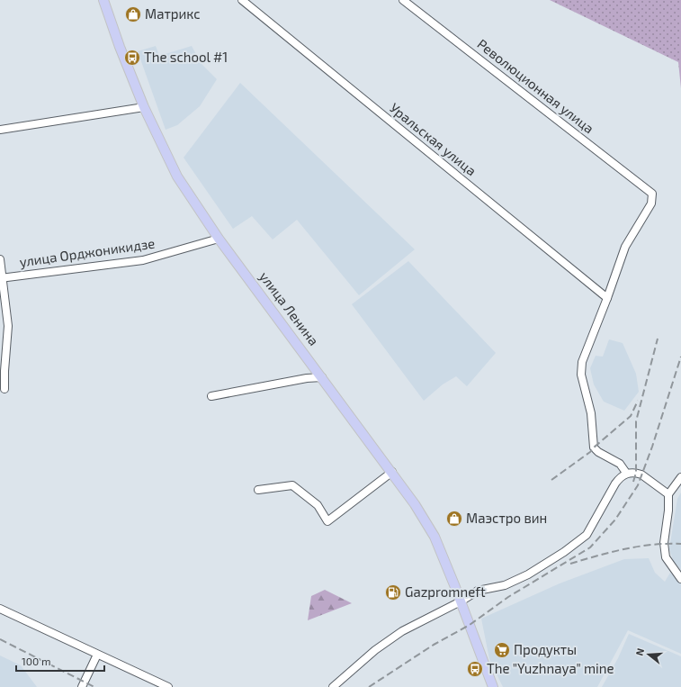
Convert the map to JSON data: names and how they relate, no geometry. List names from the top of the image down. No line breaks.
{"streets":{"main road":["улица Ленина"],"street":["Революционная улица","Уральская улица","улица Орджоникидзе"]},"crossings":[["Революционная улица","Уральская улица"],["улица Орджоникидзе","улица Ленина"]],"places":{"shop":["Матрикс","Маэстро вин"],"bus stop":["The school #1","The \"Yuzhnaya\" mine"],"fuel station":["Gazpromneft"],"supermarket":["Продукты"]},"scale_bar":"100 m","north":"left"}
